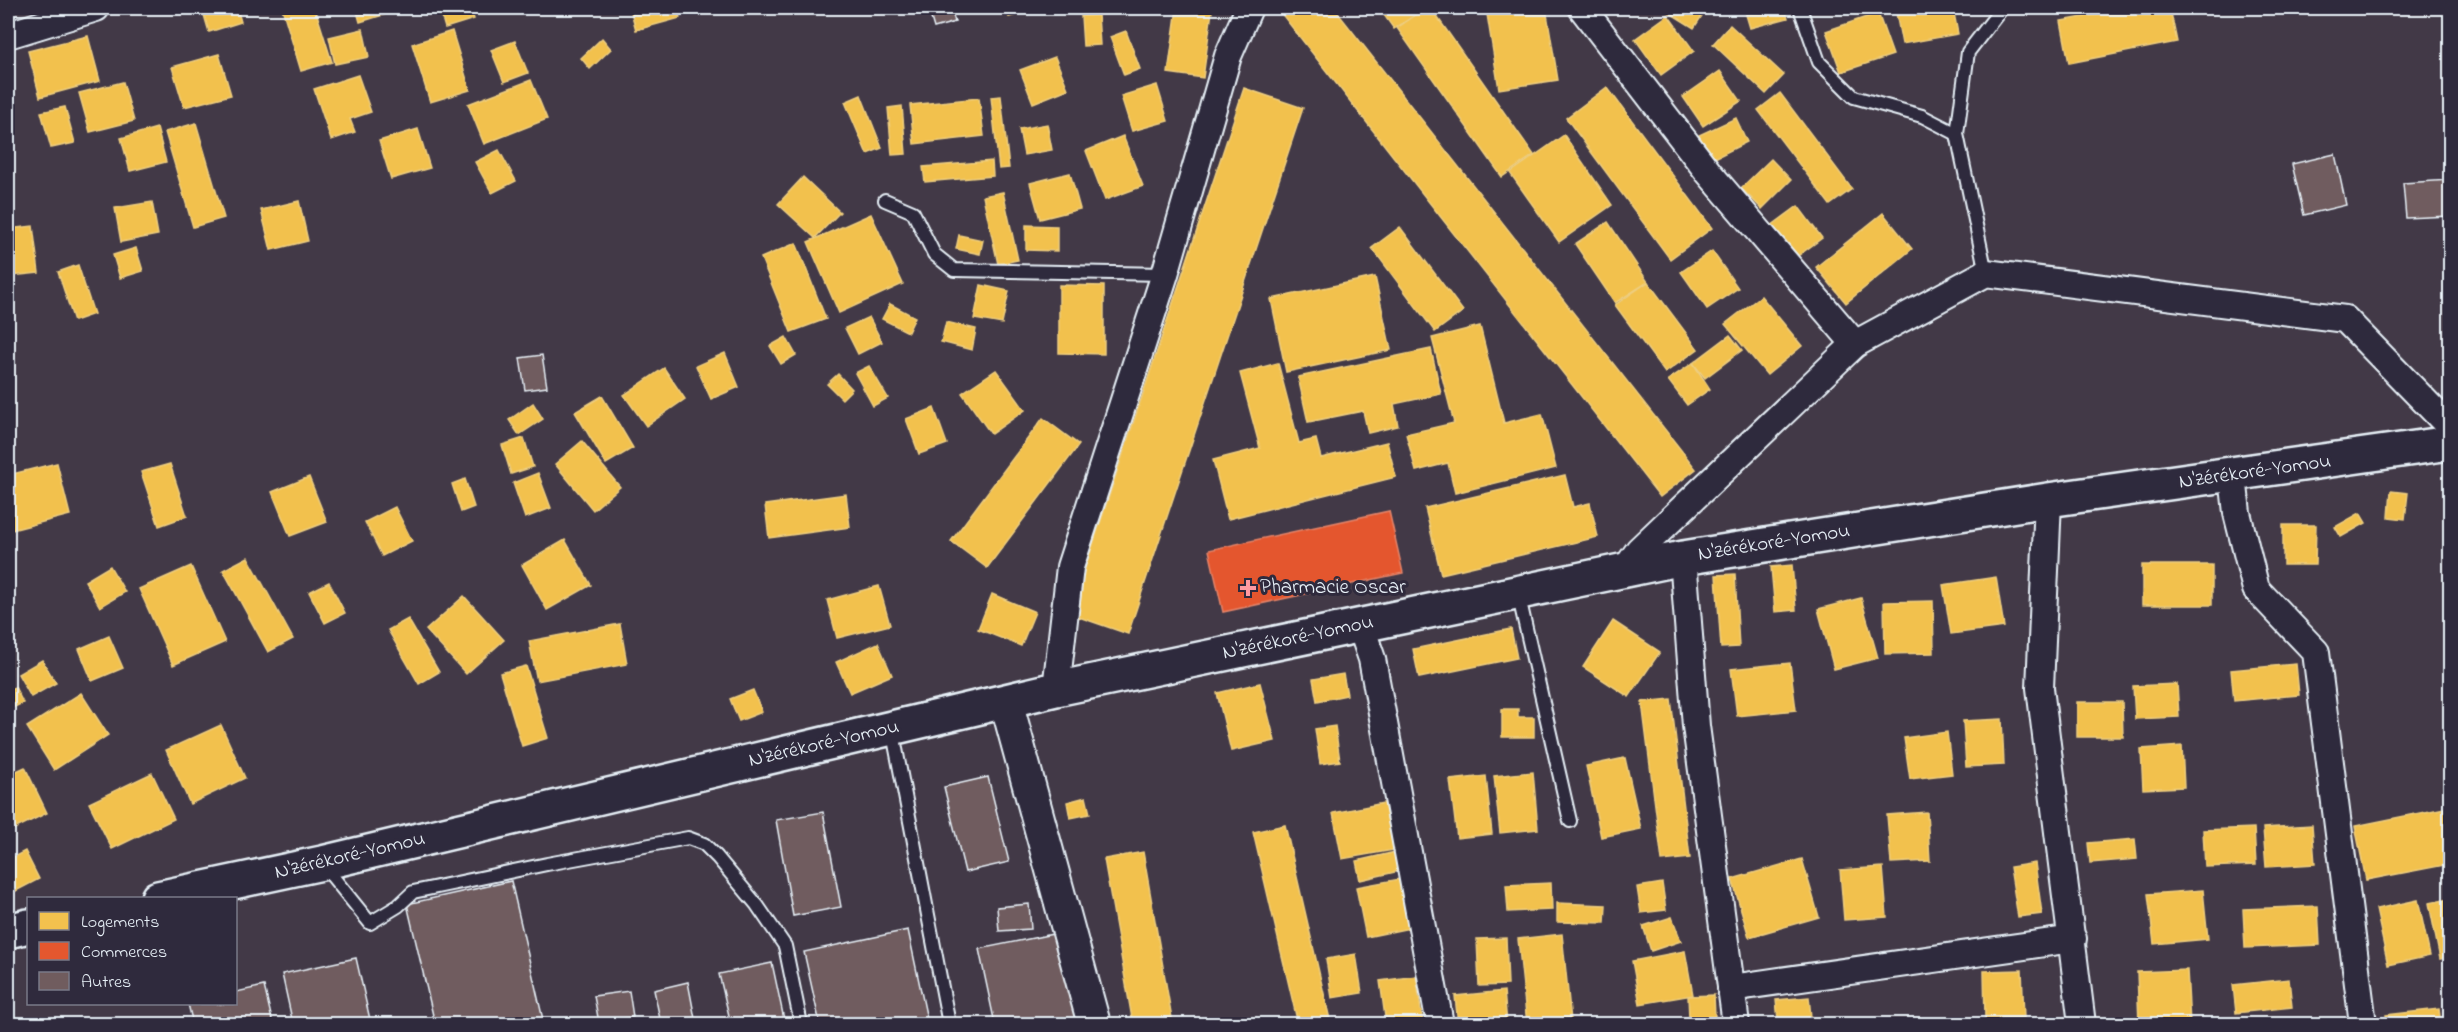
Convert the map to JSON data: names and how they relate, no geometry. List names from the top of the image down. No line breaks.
{"streets":{"highway":["N'zérékoré-Yomou"]},"places":{"health":["Pharmacie Oscar"]},"legend":["Logements","Commerces","Autres"]}
